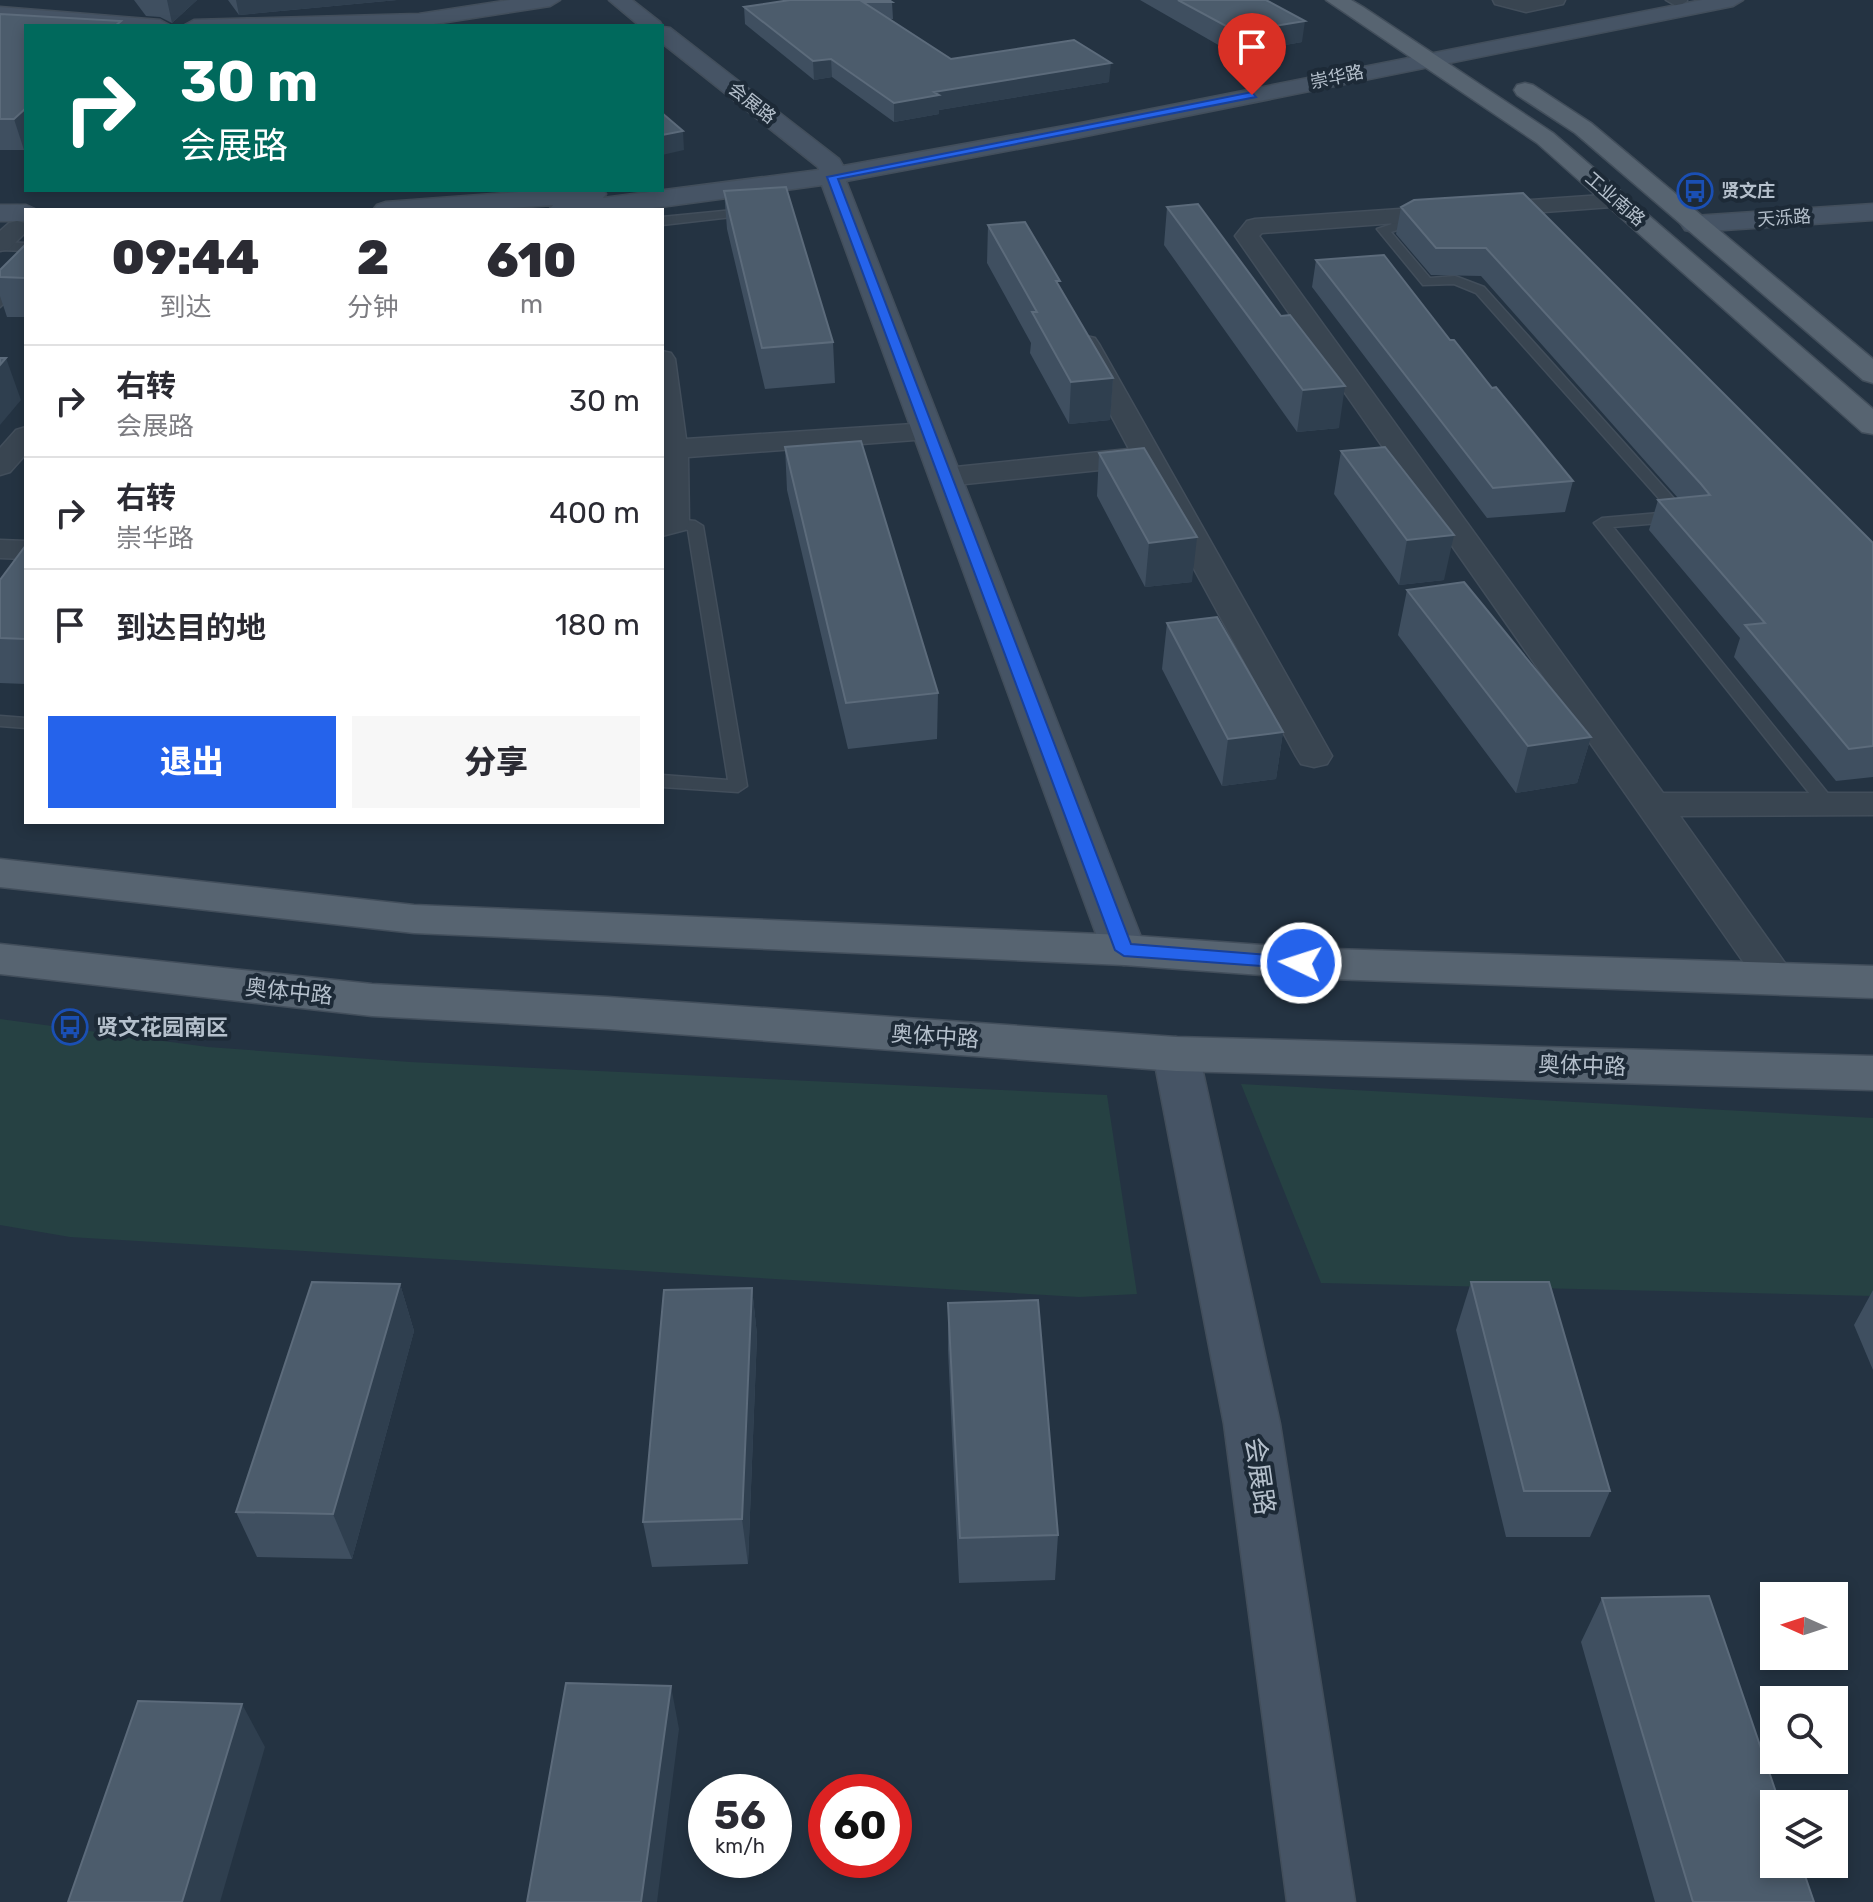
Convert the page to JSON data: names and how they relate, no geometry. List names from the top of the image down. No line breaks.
{"streets":{"main road":["工业南路","奥体中路"],"street":["崇华路","会展路","天泺路"]},"crossings":[["崇华路","会展路"],["崇华路","工业南路"],["会展路","奥体中路"],["工业南路","天泺路"]],"places":{"bus stop":["贤文庄","贤文花园南区"]},"north":"left","page":{"turn":["30 m","会展路"],"eta":["09:44","到达","2","分钟","610","m"],"list":[{"name":"右转","note":"会展路","value":"30 m"},{"name":"右转","note":"崇华路","value":"400 m"},{"name":"到达目的地","value":"180 m"}],"buttons":["退出","分享"],"speed":"56 km/h","limit":"60"}}
